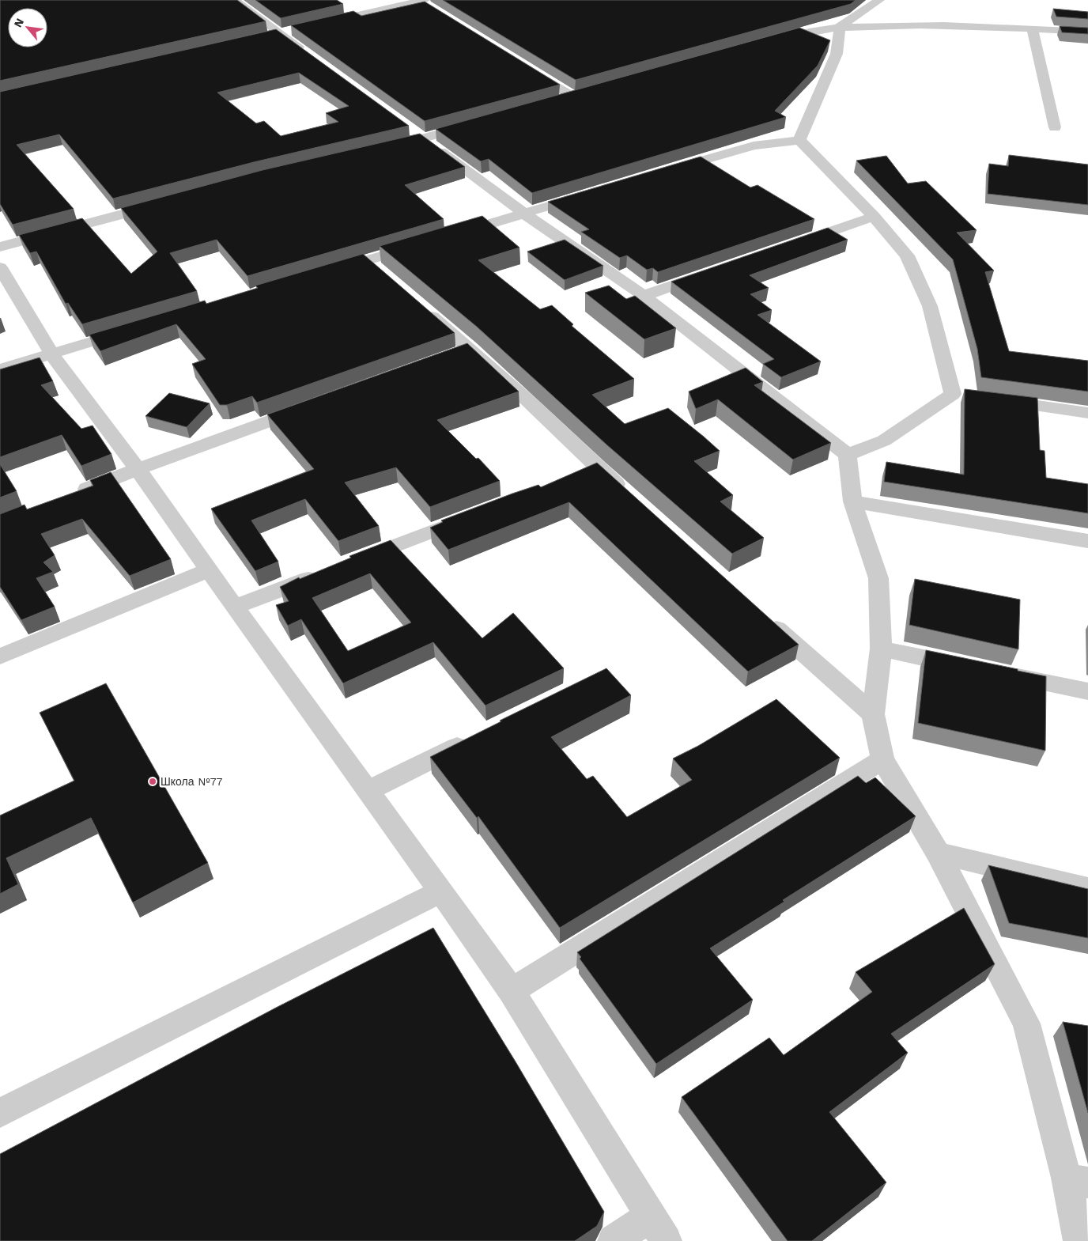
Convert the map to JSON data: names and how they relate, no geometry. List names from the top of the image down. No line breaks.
{"places":["Школа №77"],"north":"top left"}
